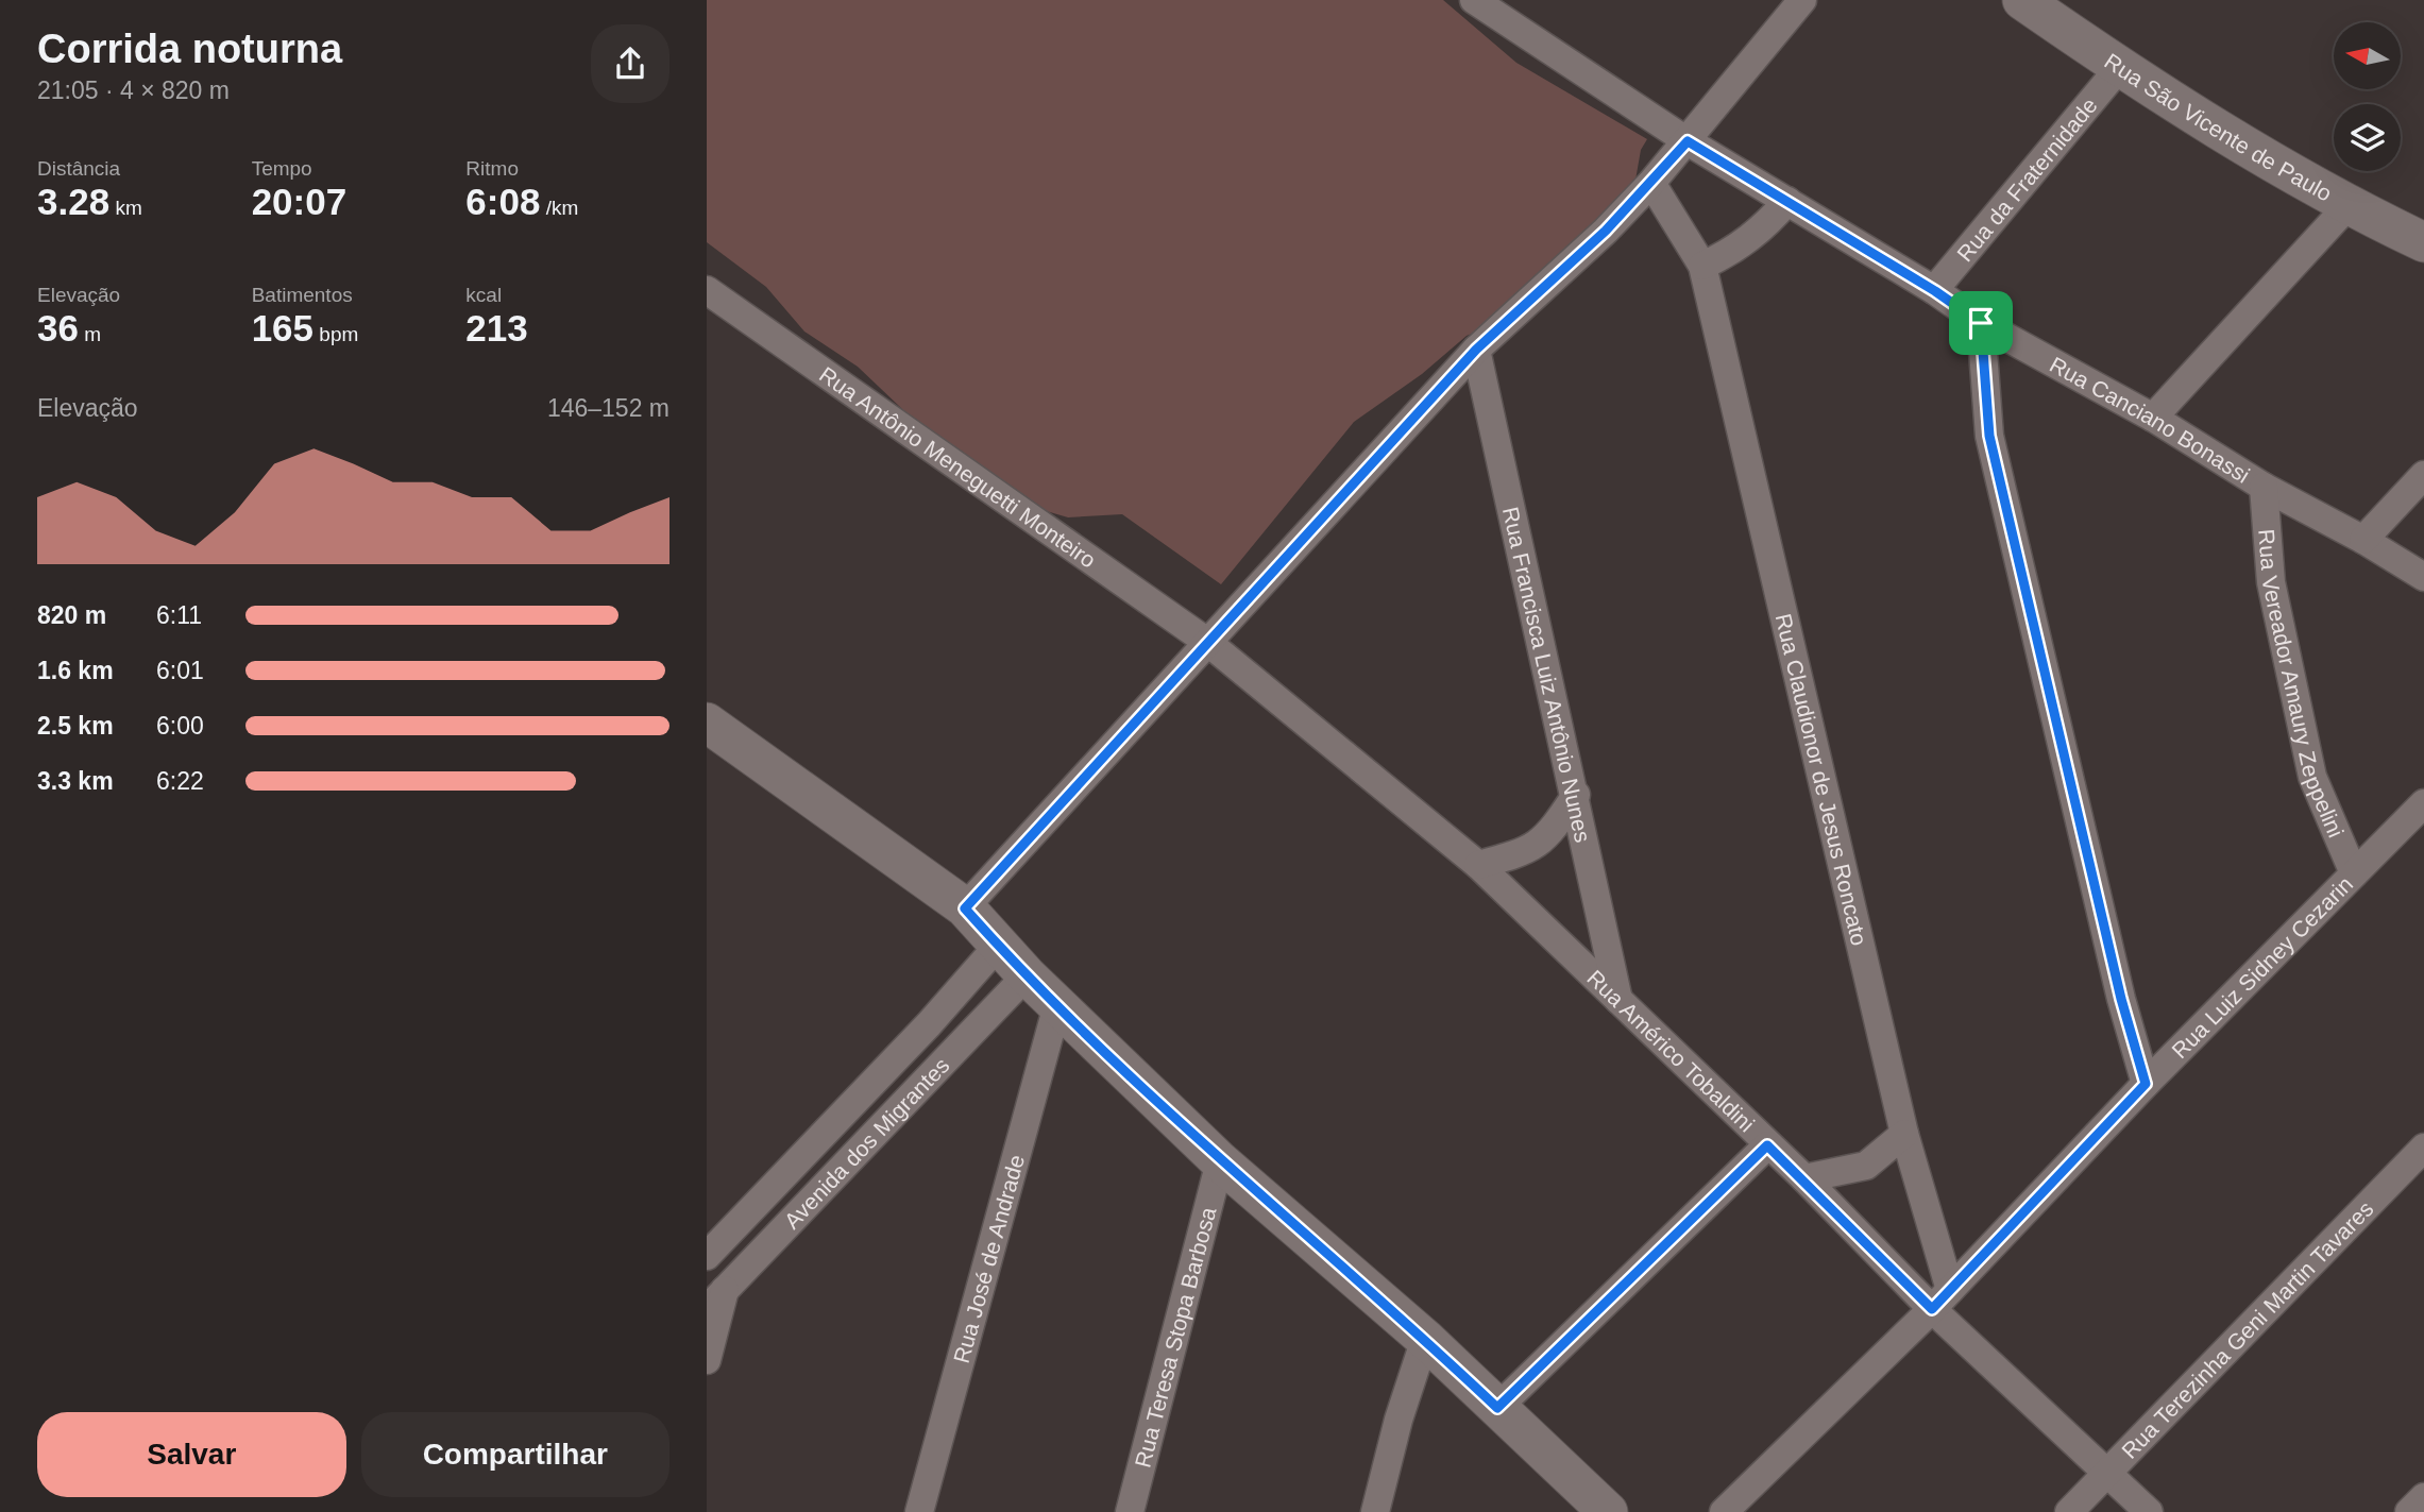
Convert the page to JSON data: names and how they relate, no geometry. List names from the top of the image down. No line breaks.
{"streets":{"street":["Rua São Vicente de Paulo","Rua da Fraternidade","Rua Canciano Bonassi","Rua Antônio Meneguetti Monteiro","Rua Francisca Luiz Antônio Nunes","Rua Vereador Amaury Zeppelini","Rua Claudionor de Jesus Roncato","Rua Luiz Sidney Cezarin","Rua Américo Tobaldini","Avenida dos Migrantes","Rua José de Andrade","Rua Terezinha Geni Martin Tavares","Rua Teresa Stopa Barbosa"]},"crossings":[["Rua São Vicente de Paulo","Rua da Fraternidade"],["Rua da Fraternidade","Rua Canciano Bonassi"],["Rua Canciano Bonassi","Rua Vereador Amaury Zeppelini"],["Rua Antônio Meneguetti Monteiro","Rua Américo Tobaldini"],["Rua Francisca Luiz Antônio Nunes","Rua Américo Tobaldini"],["Rua Vereador Amaury Zeppelini","Rua Luiz Sidney Cezarin"],["Rua Claudionor de Jesus Roncato","Rua Luiz Sidney Cezarin"],["Rua Claudionor de Jesus Roncato","Rua Américo Tobaldini"],["Rua Luiz Sidney Cezarin","Rua Américo Tobaldini"],["Rua Américo Tobaldini","Rua Terezinha Geni Martin Tavares"]],"north":"left","page":{"heading":["Corrida noturna","21:05 · 4 × 820 m"],"stats":[["Distância","3.28 km"],["Tempo","20:07"],["Ritmo","6:08 /km"],["Elevação","36 m"],["Batimentos","165 bpm"],["kcal","213"]],"chart":["Elevação","146–152 m"],"list":[{"name":"820 m","note":"6:11"},{"name":"1.6 km","note":"6:01"},{"name":"2.5 km","note":"6:00"},{"name":"3.3 km","note":"6:22"}],"buttons":["Salvar","Compartilhar"]}}
